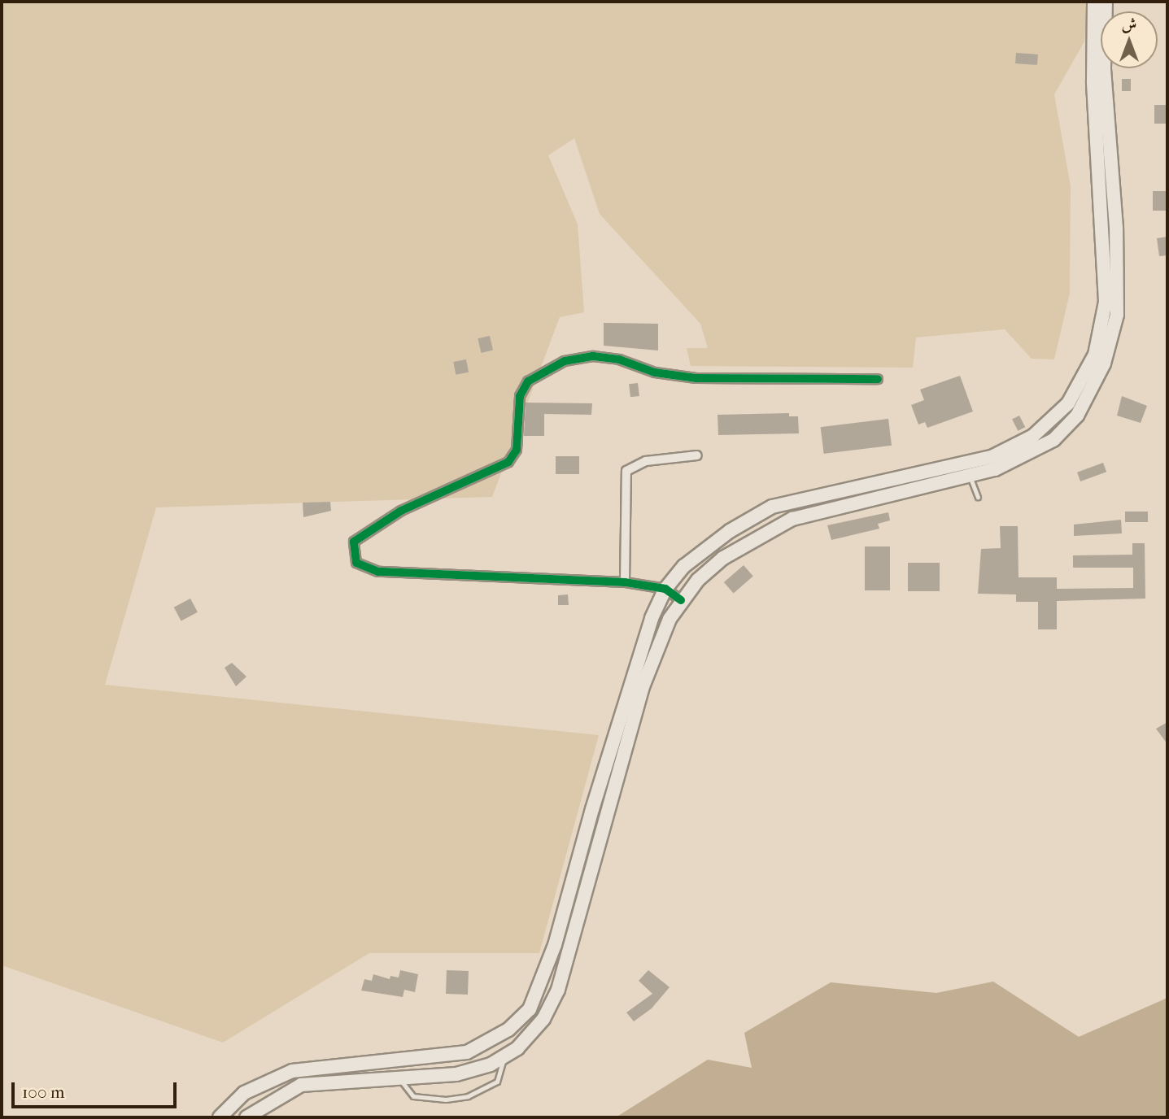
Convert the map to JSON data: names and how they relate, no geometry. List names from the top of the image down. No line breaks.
{"scale_bar":"100 m","north":"top"}
